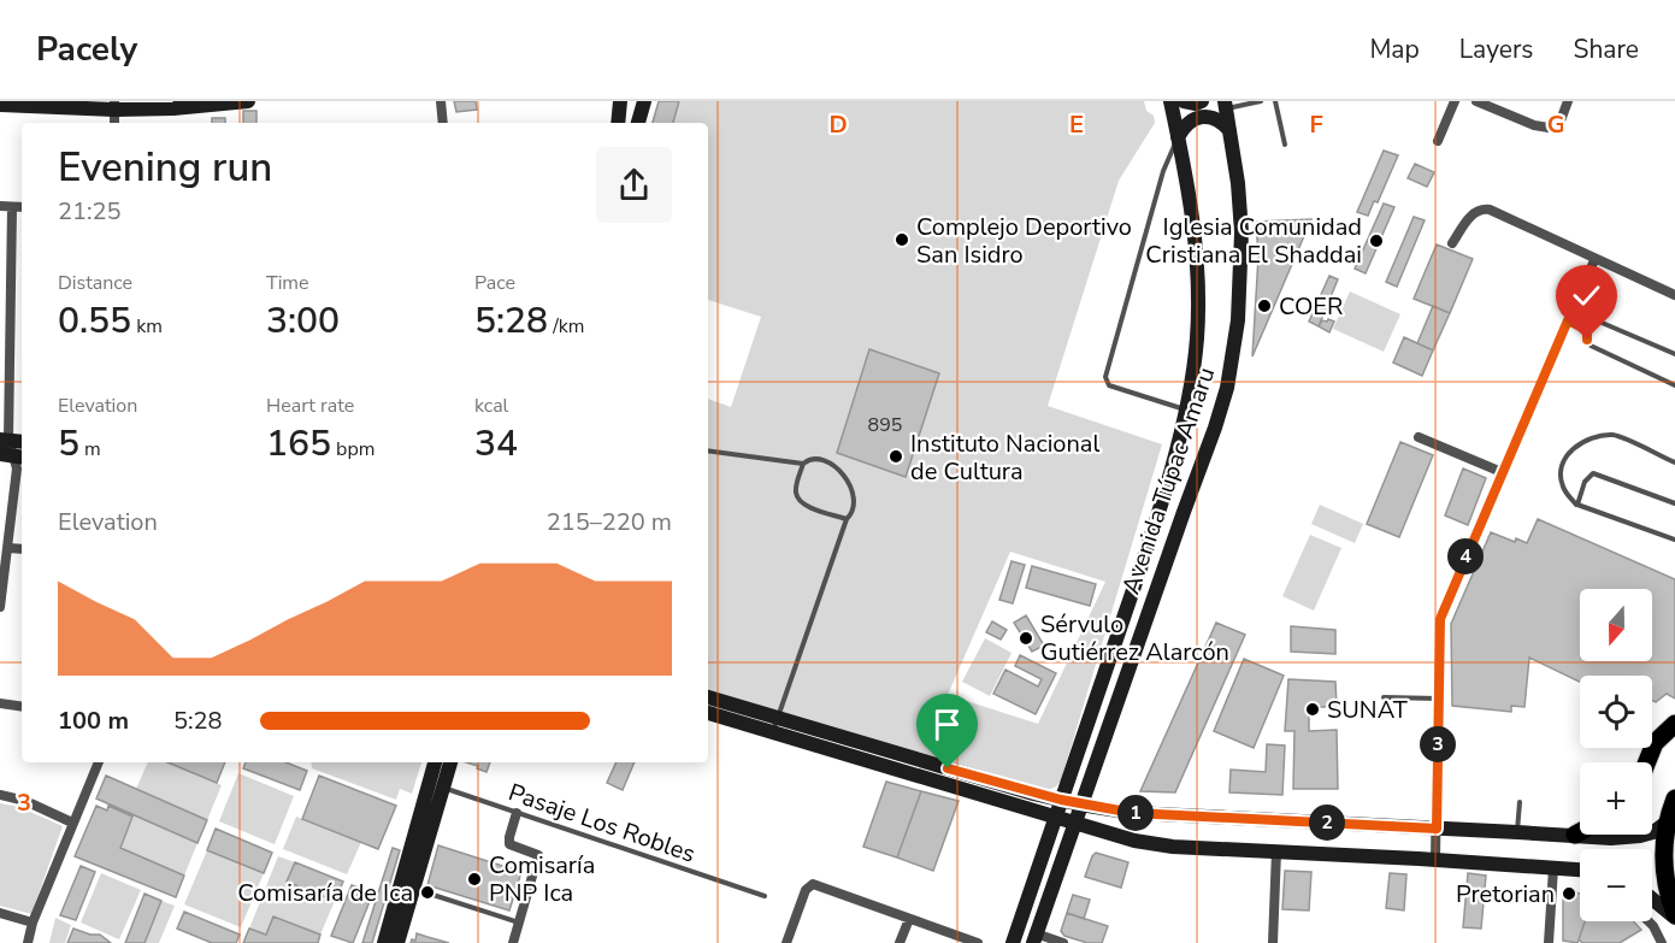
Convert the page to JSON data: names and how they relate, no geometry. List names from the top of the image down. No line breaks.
{"streets":{"street":["Avenida Túpac Amaru"],"lane":["Pasaje Los Robles"]},"places":["Complejo Deportivo San Isidro","Iglesia Comunidad Cristiana El Shaddai","COER","Instituto Nacional de Cultura","Sérvulo Gutiérrez Alarcón","SUNAT","Comisaría PNP Ica","Comisaría de Ica","Pretorian"],"house_numbers":["895"],"north":"bottom","page":{"header":"Pacely","nav":["Map","Layers","Share"],"heading":["Evening run","21:25"],"stats":[["Distance","0.55 km"],["Time","3:00"],["Pace","5:28 /km"],["Elevation","5 m"],["Heart rate","165 bpm"],["kcal","34"]],"chart":["Elevation","215–220 m"],"pins":["4","3","1","2"],"map_buttons":["+","−"],"list":[{"name":"100 m","note":"5:28"}]},"grid":{"columns":["D","E","F","G"],"rows":["3"]}}
